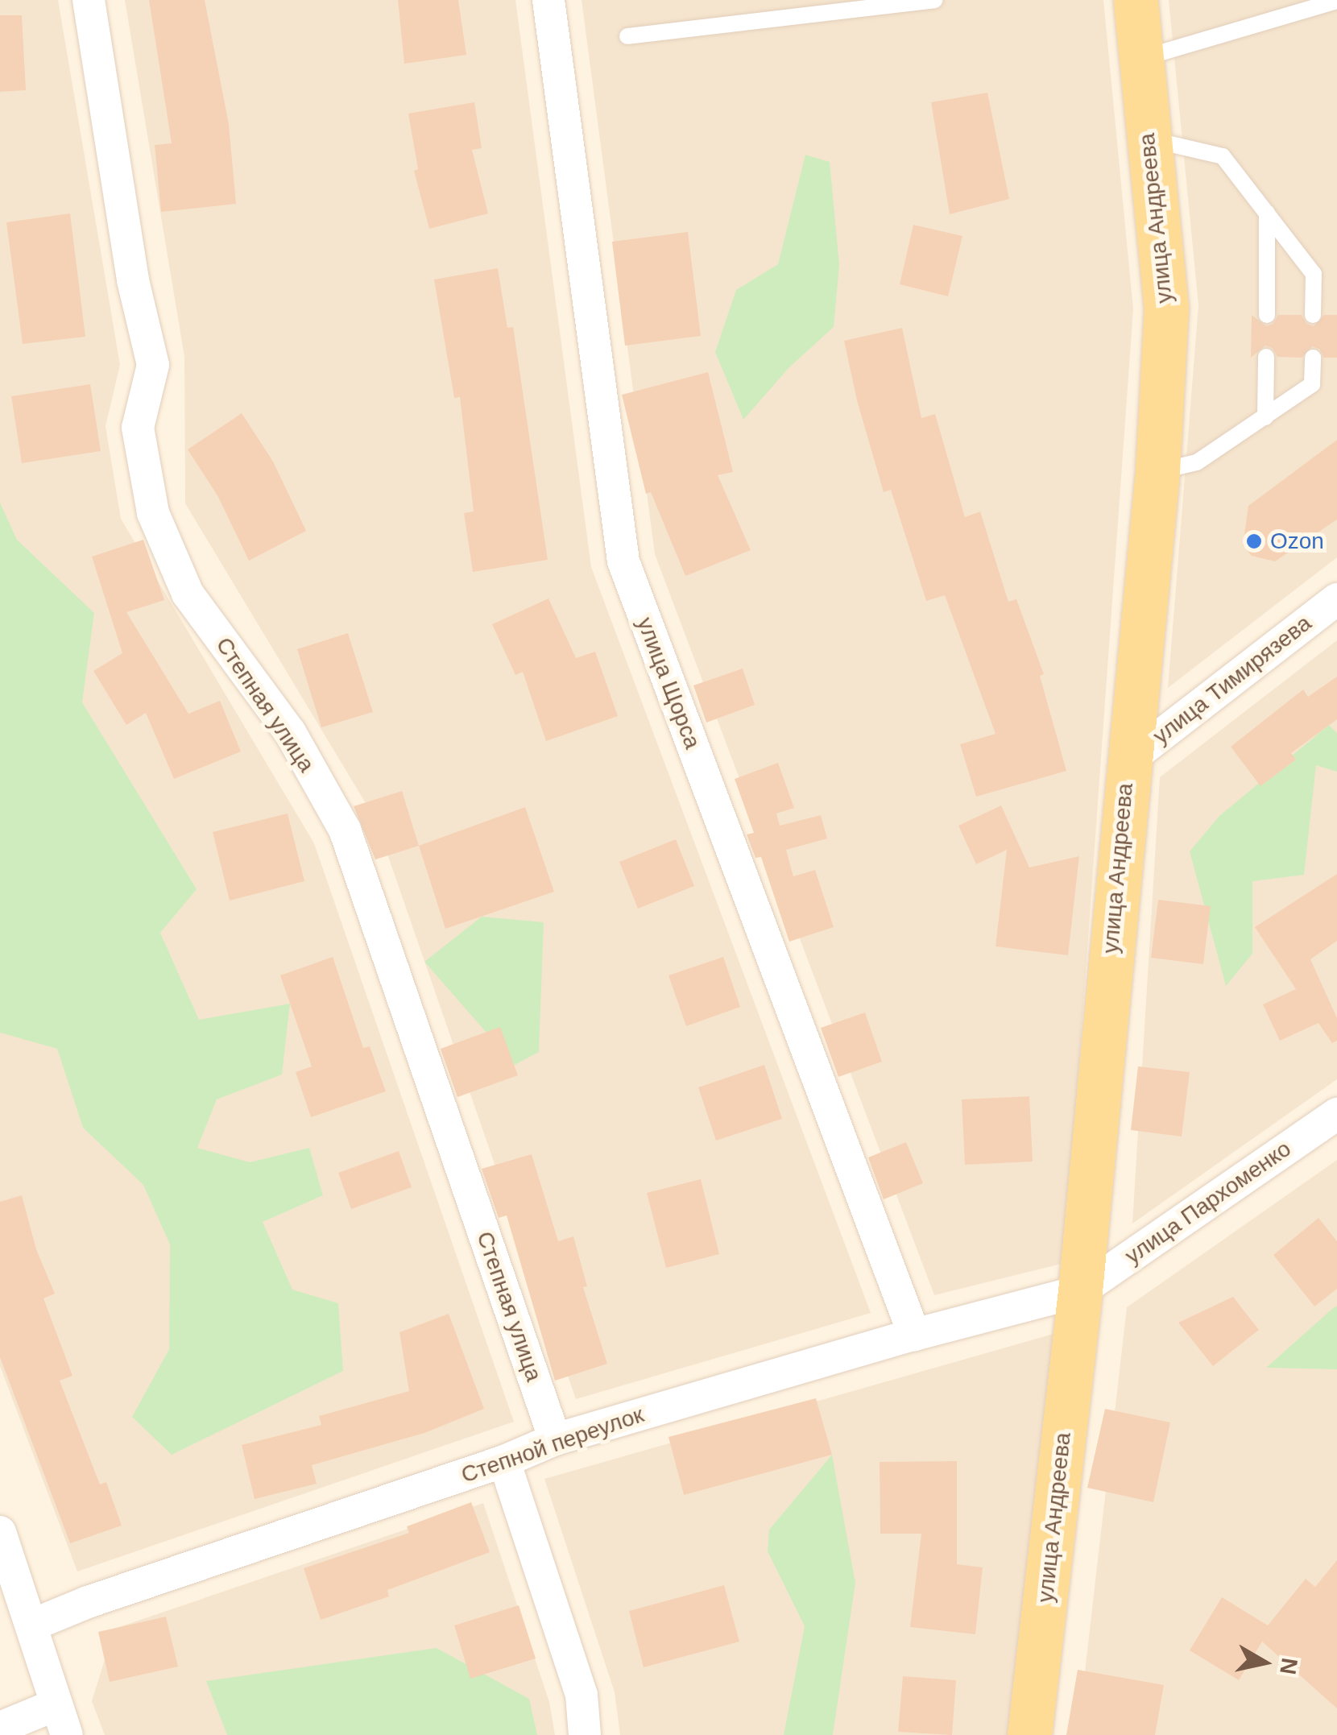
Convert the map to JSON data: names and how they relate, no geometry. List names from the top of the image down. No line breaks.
{"streets":{"main road":["улица Андреева"],"street":["улица Тимирязева","улица Щорса","Степная улица","улица Пархоменко","Степной переулок"]},"crossings":[["улица Андреева","улица Тимирязева"],["улица Андреева","улица Пархоменко"],["улица Андреева","Степной переулок"],["улица Щорса","Степной переулок"],["Степная улица","Степной переулок"],["улица Пархоменко","Степной переулок"]],"places":["Ozon"],"north":"right"}
